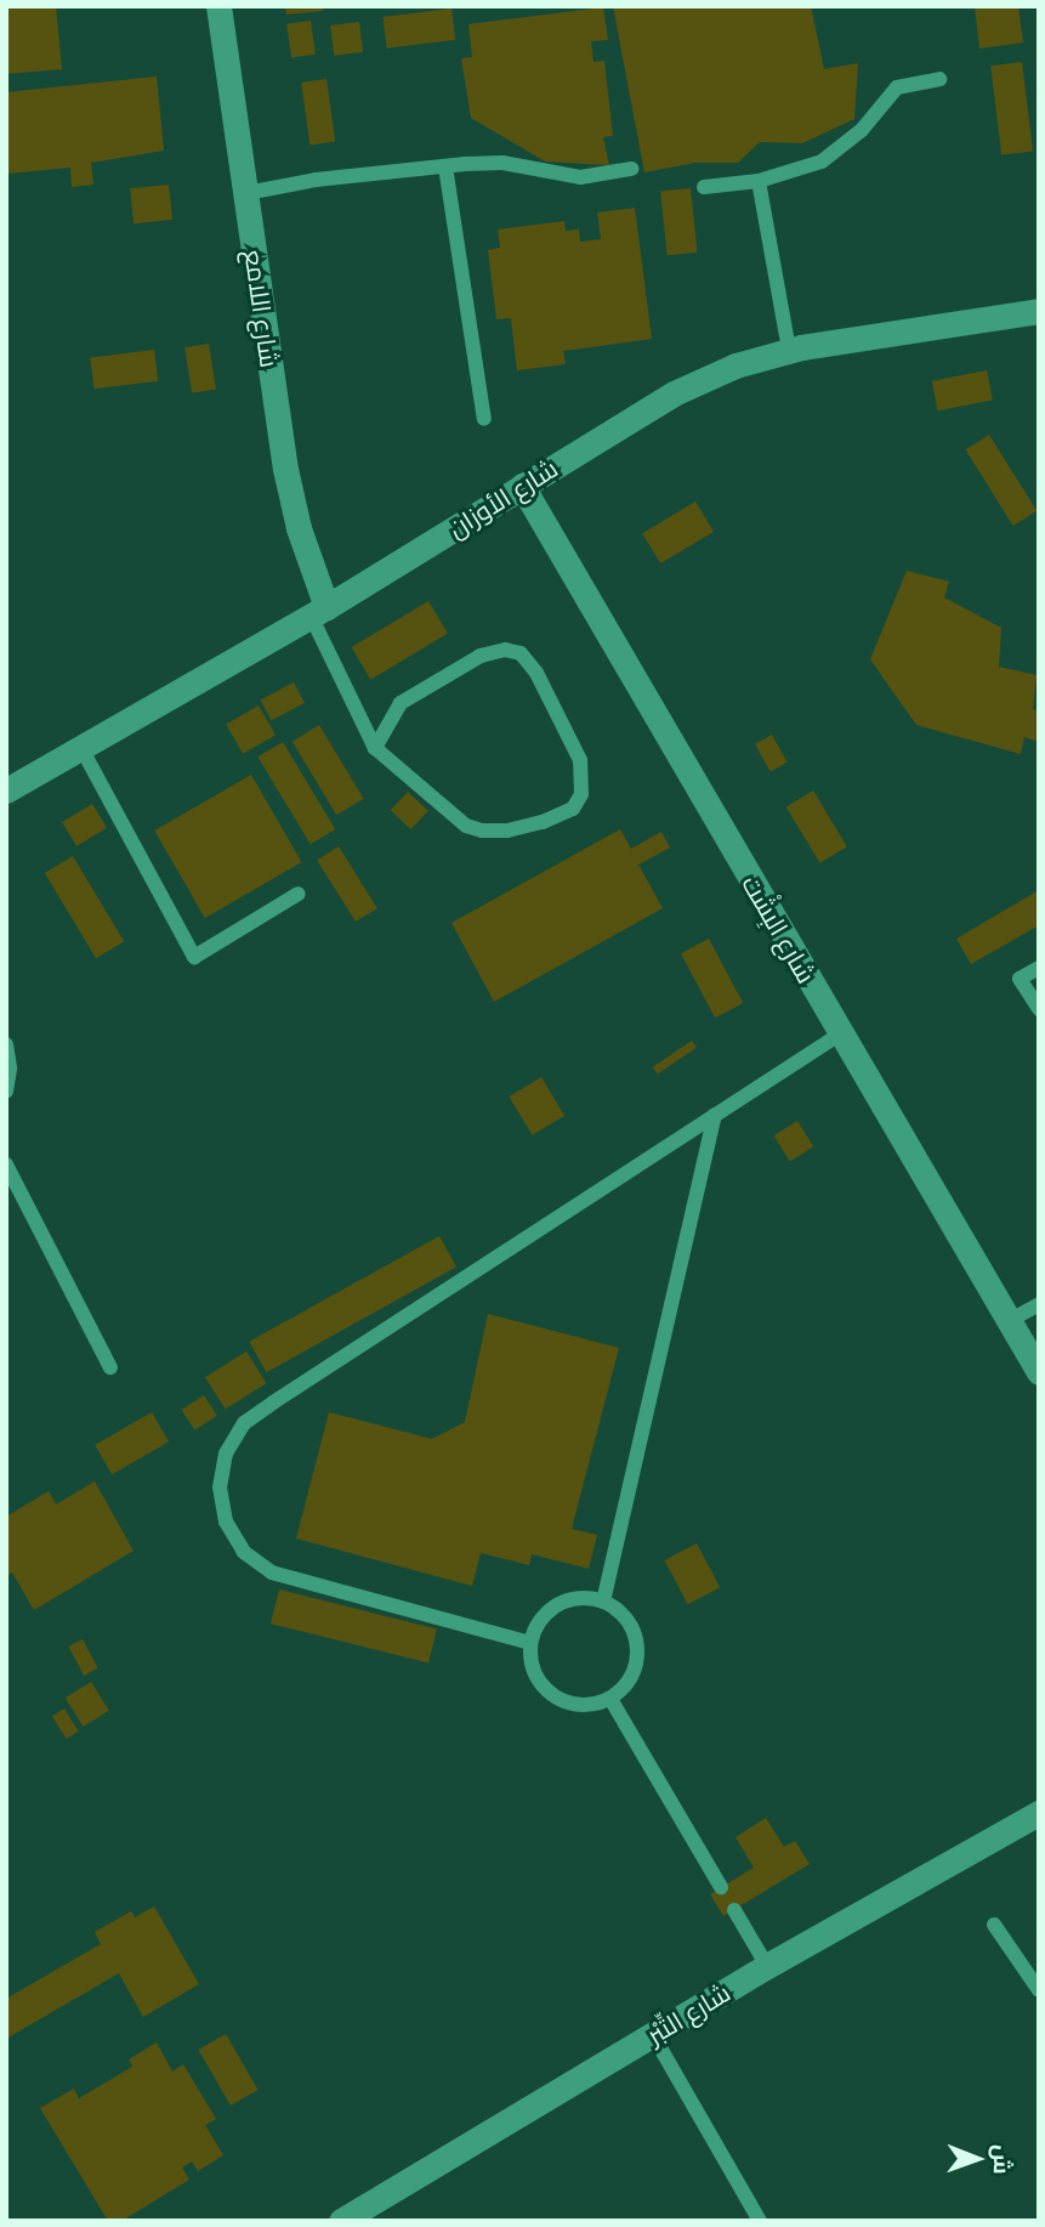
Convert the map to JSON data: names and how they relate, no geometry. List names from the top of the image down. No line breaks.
{"streets":{"street":["شارع اللامع","شارع الأوزان","شارع البِشْت","شارع التِّبْر"]},"crossings":[["شارع اللامع","شارع الأوزان"],["شارع الأوزان","شارع البِشْت"]],"north":"right"}
